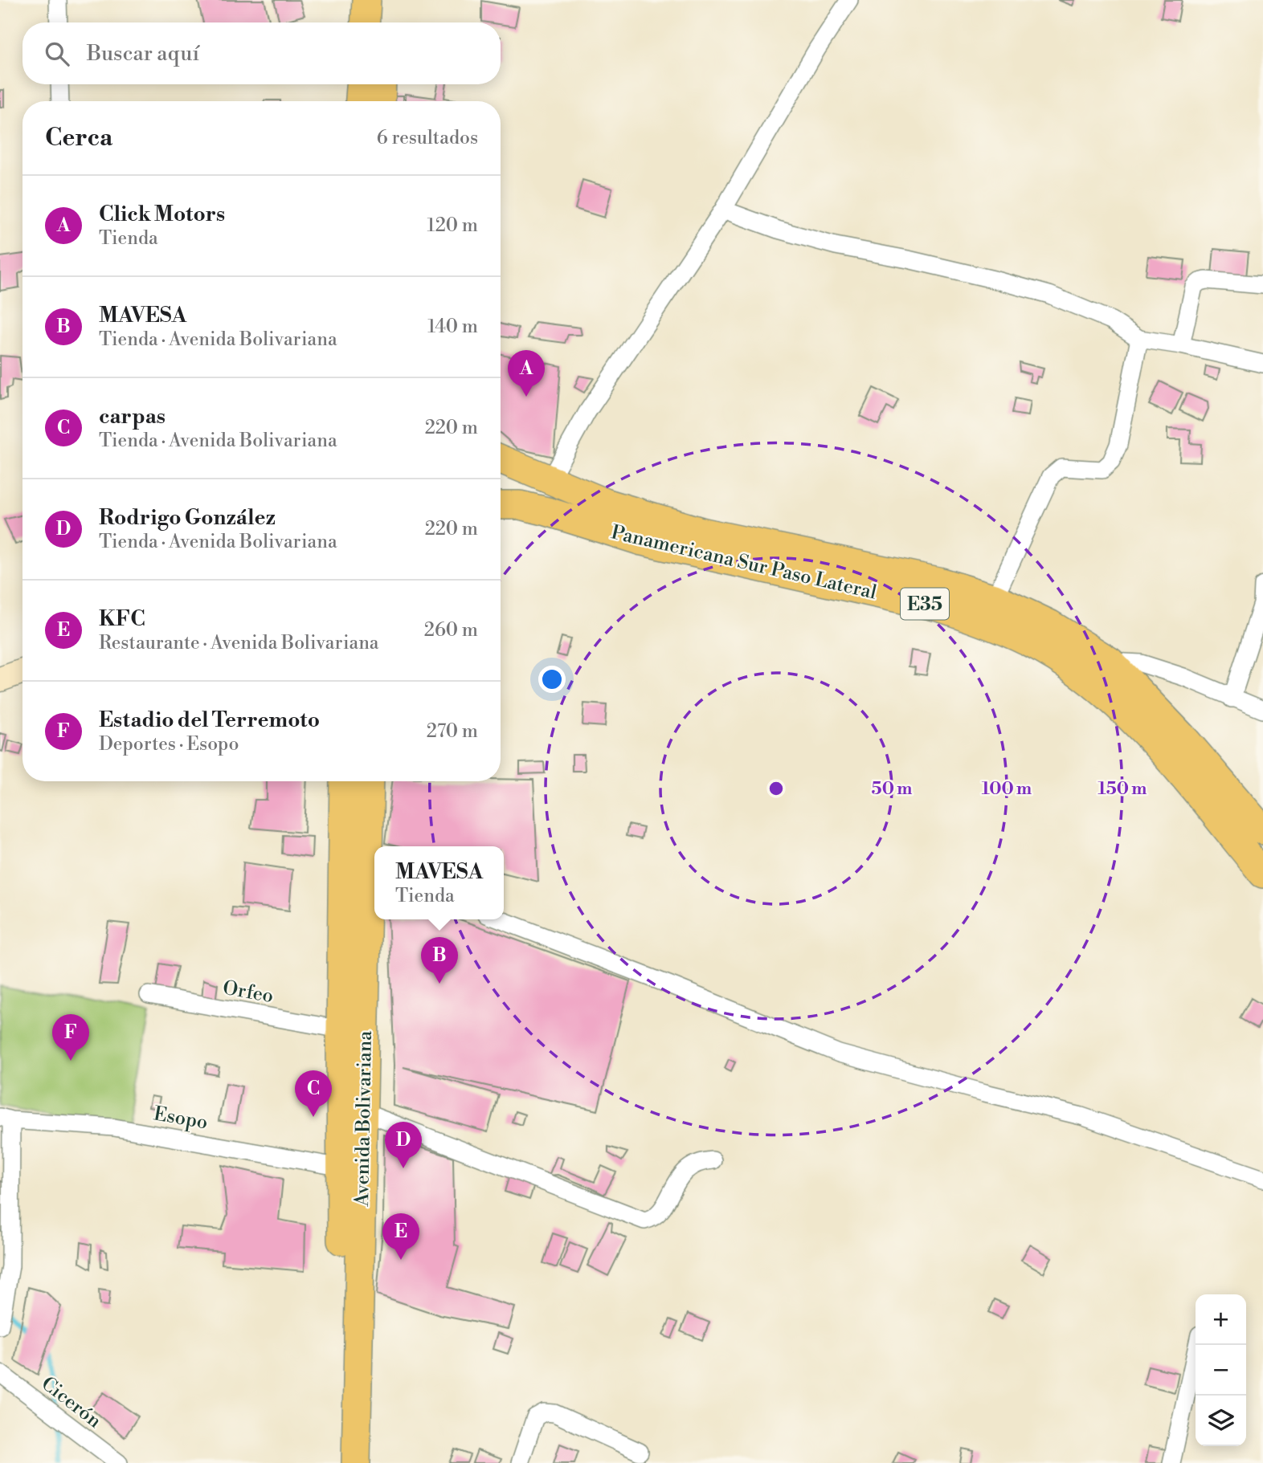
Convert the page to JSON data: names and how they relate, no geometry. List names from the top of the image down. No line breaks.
{"streets":{"highway":["Panamericana Sur Paso Lateral","E35","Avenida Bolivariana"],"street":["Orfeo","Esopo","Cicerón"]},"crossings":[["Orfeo","Avenida Bolivariana"],["Esopo","Avenida Bolivariana"]],"page":{"search":"Buscar aquí","heading":["Cerca","6 resultados"],"list":[{"mark":"A","name":"Click Motors","note":"Tienda","value":"120 m"},{"mark":"B","name":"MAVESA","note":"Tienda · Avenida Bolivariana","value":"140 m"},{"mark":"C","name":"carpas","note":"Tienda · Avenida Bolivariana","value":"220 m"},{"mark":"D","name":"Rodrigo González","note":"Tienda · Avenida Bolivariana","value":"220 m"},{"mark":"E","name":"KFC","note":"Restaurante · Avenida Bolivariana","value":"260 m"},{"mark":"F","name":"Estadio del Terremoto","note":"Deportes · Esopo","value":"270 m"}],"pins":["A","B","F","C","D","E"],"popup":["MAVESA","Tienda"],"map_buttons":["+","−"]},"rings":["50 m","100 m","150 m"]}
